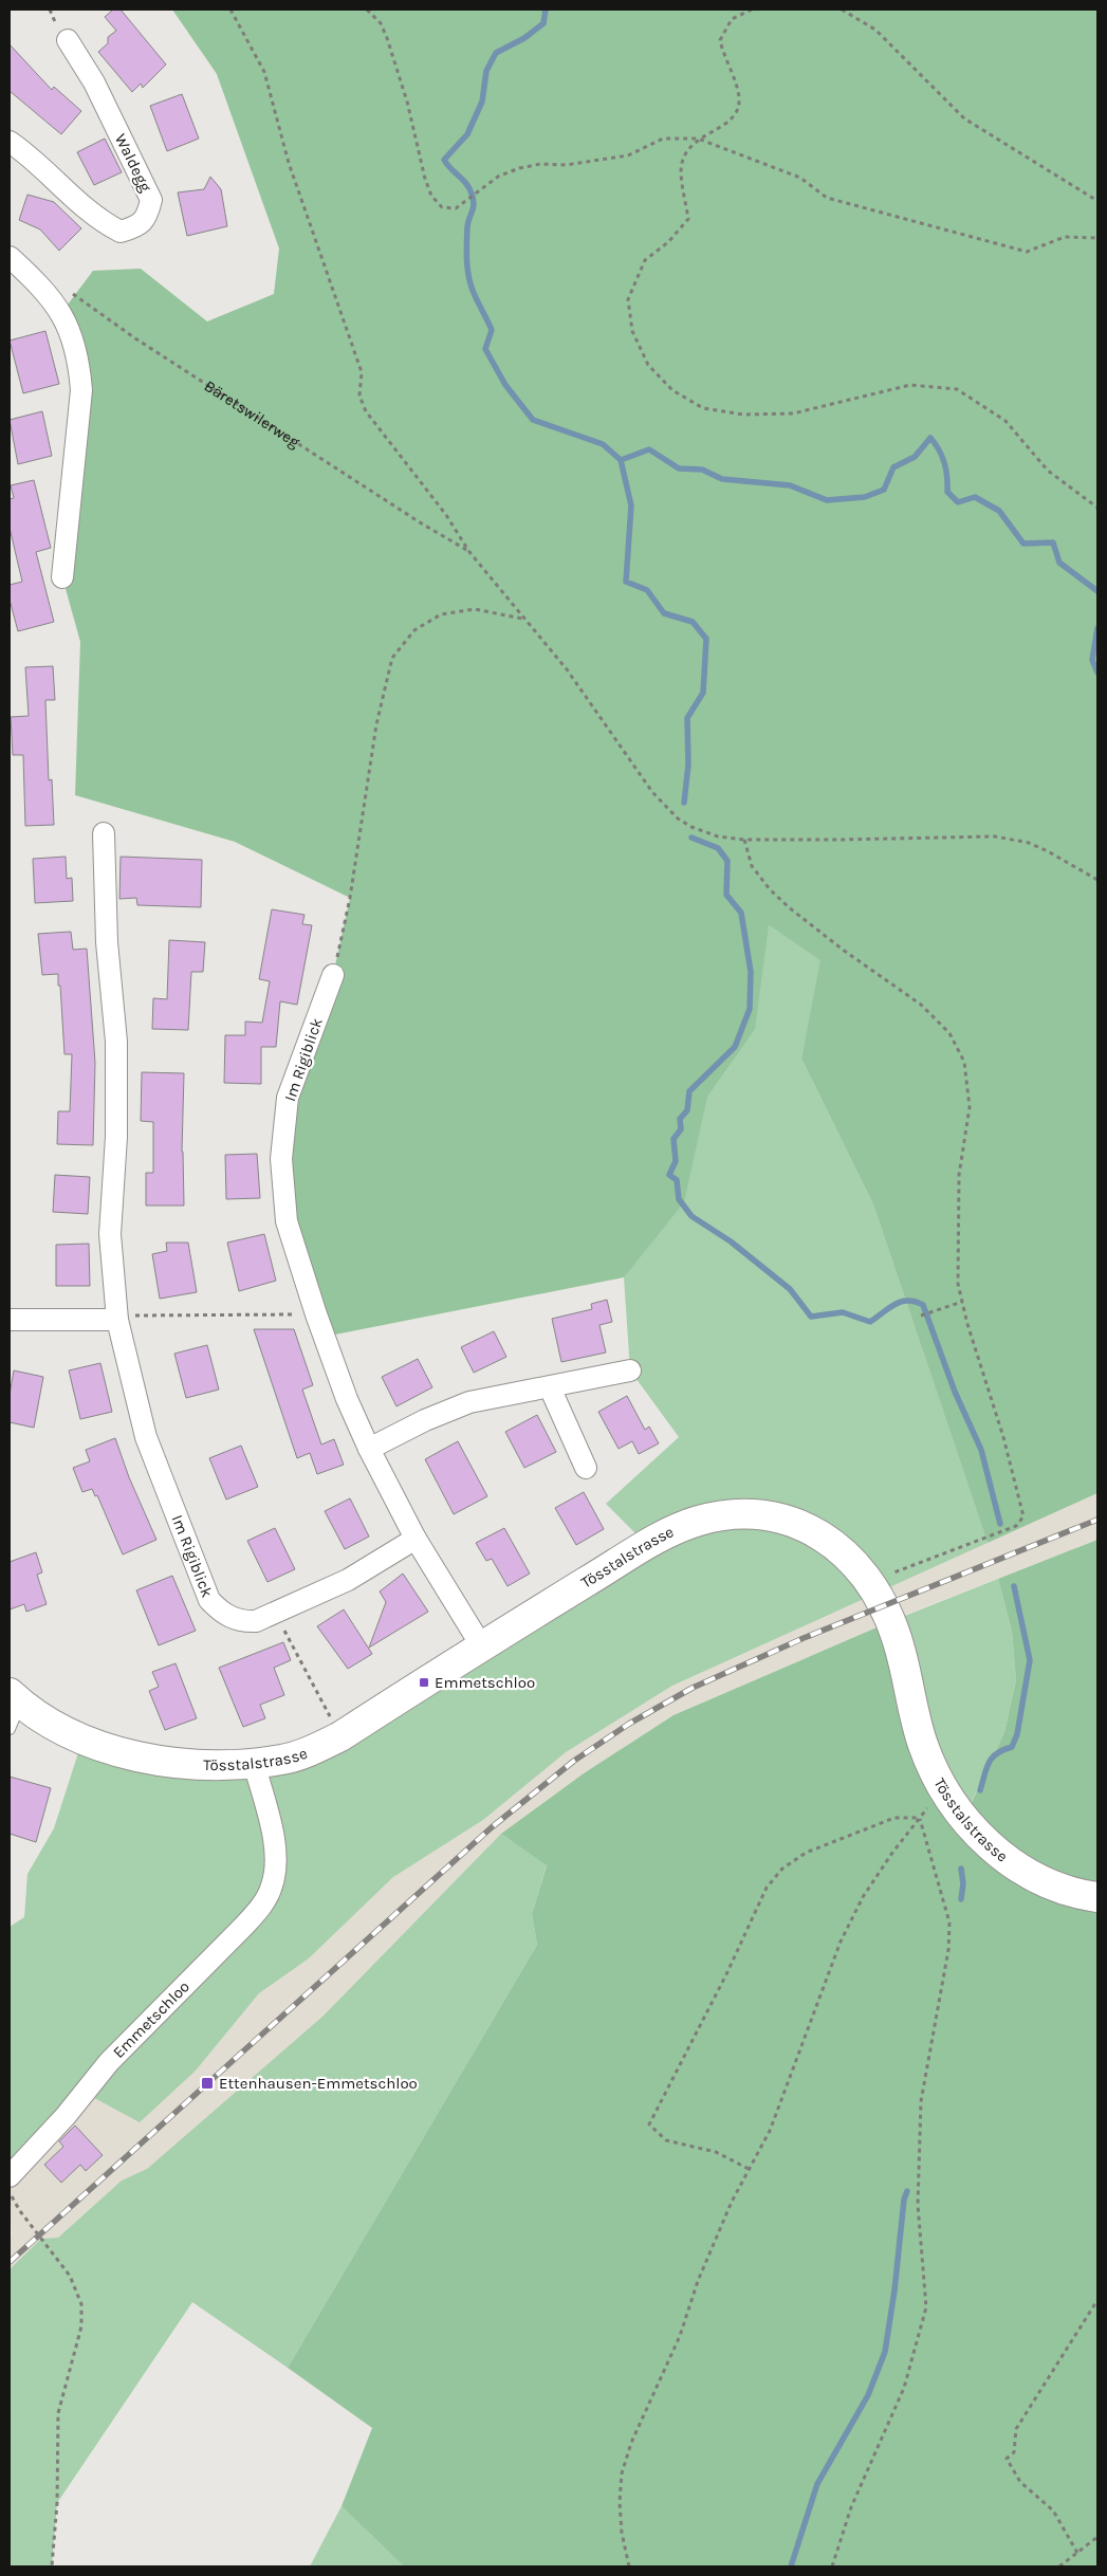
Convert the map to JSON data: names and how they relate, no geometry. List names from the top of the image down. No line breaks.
{"streets":{"main road":["Tösstalstrasse"],"street":["Waldegg","Im Rigiblick","Emmetschloo"],"path":["Bäretswilerweg"]},"crossings":[["Im Rigiblick","Tösstalstrasse"],["Tösstalstrasse","Emmetschloo"]],"places":{"transit":["Emmetschloo","Ettenhausen-Emmetschloo"]}}
